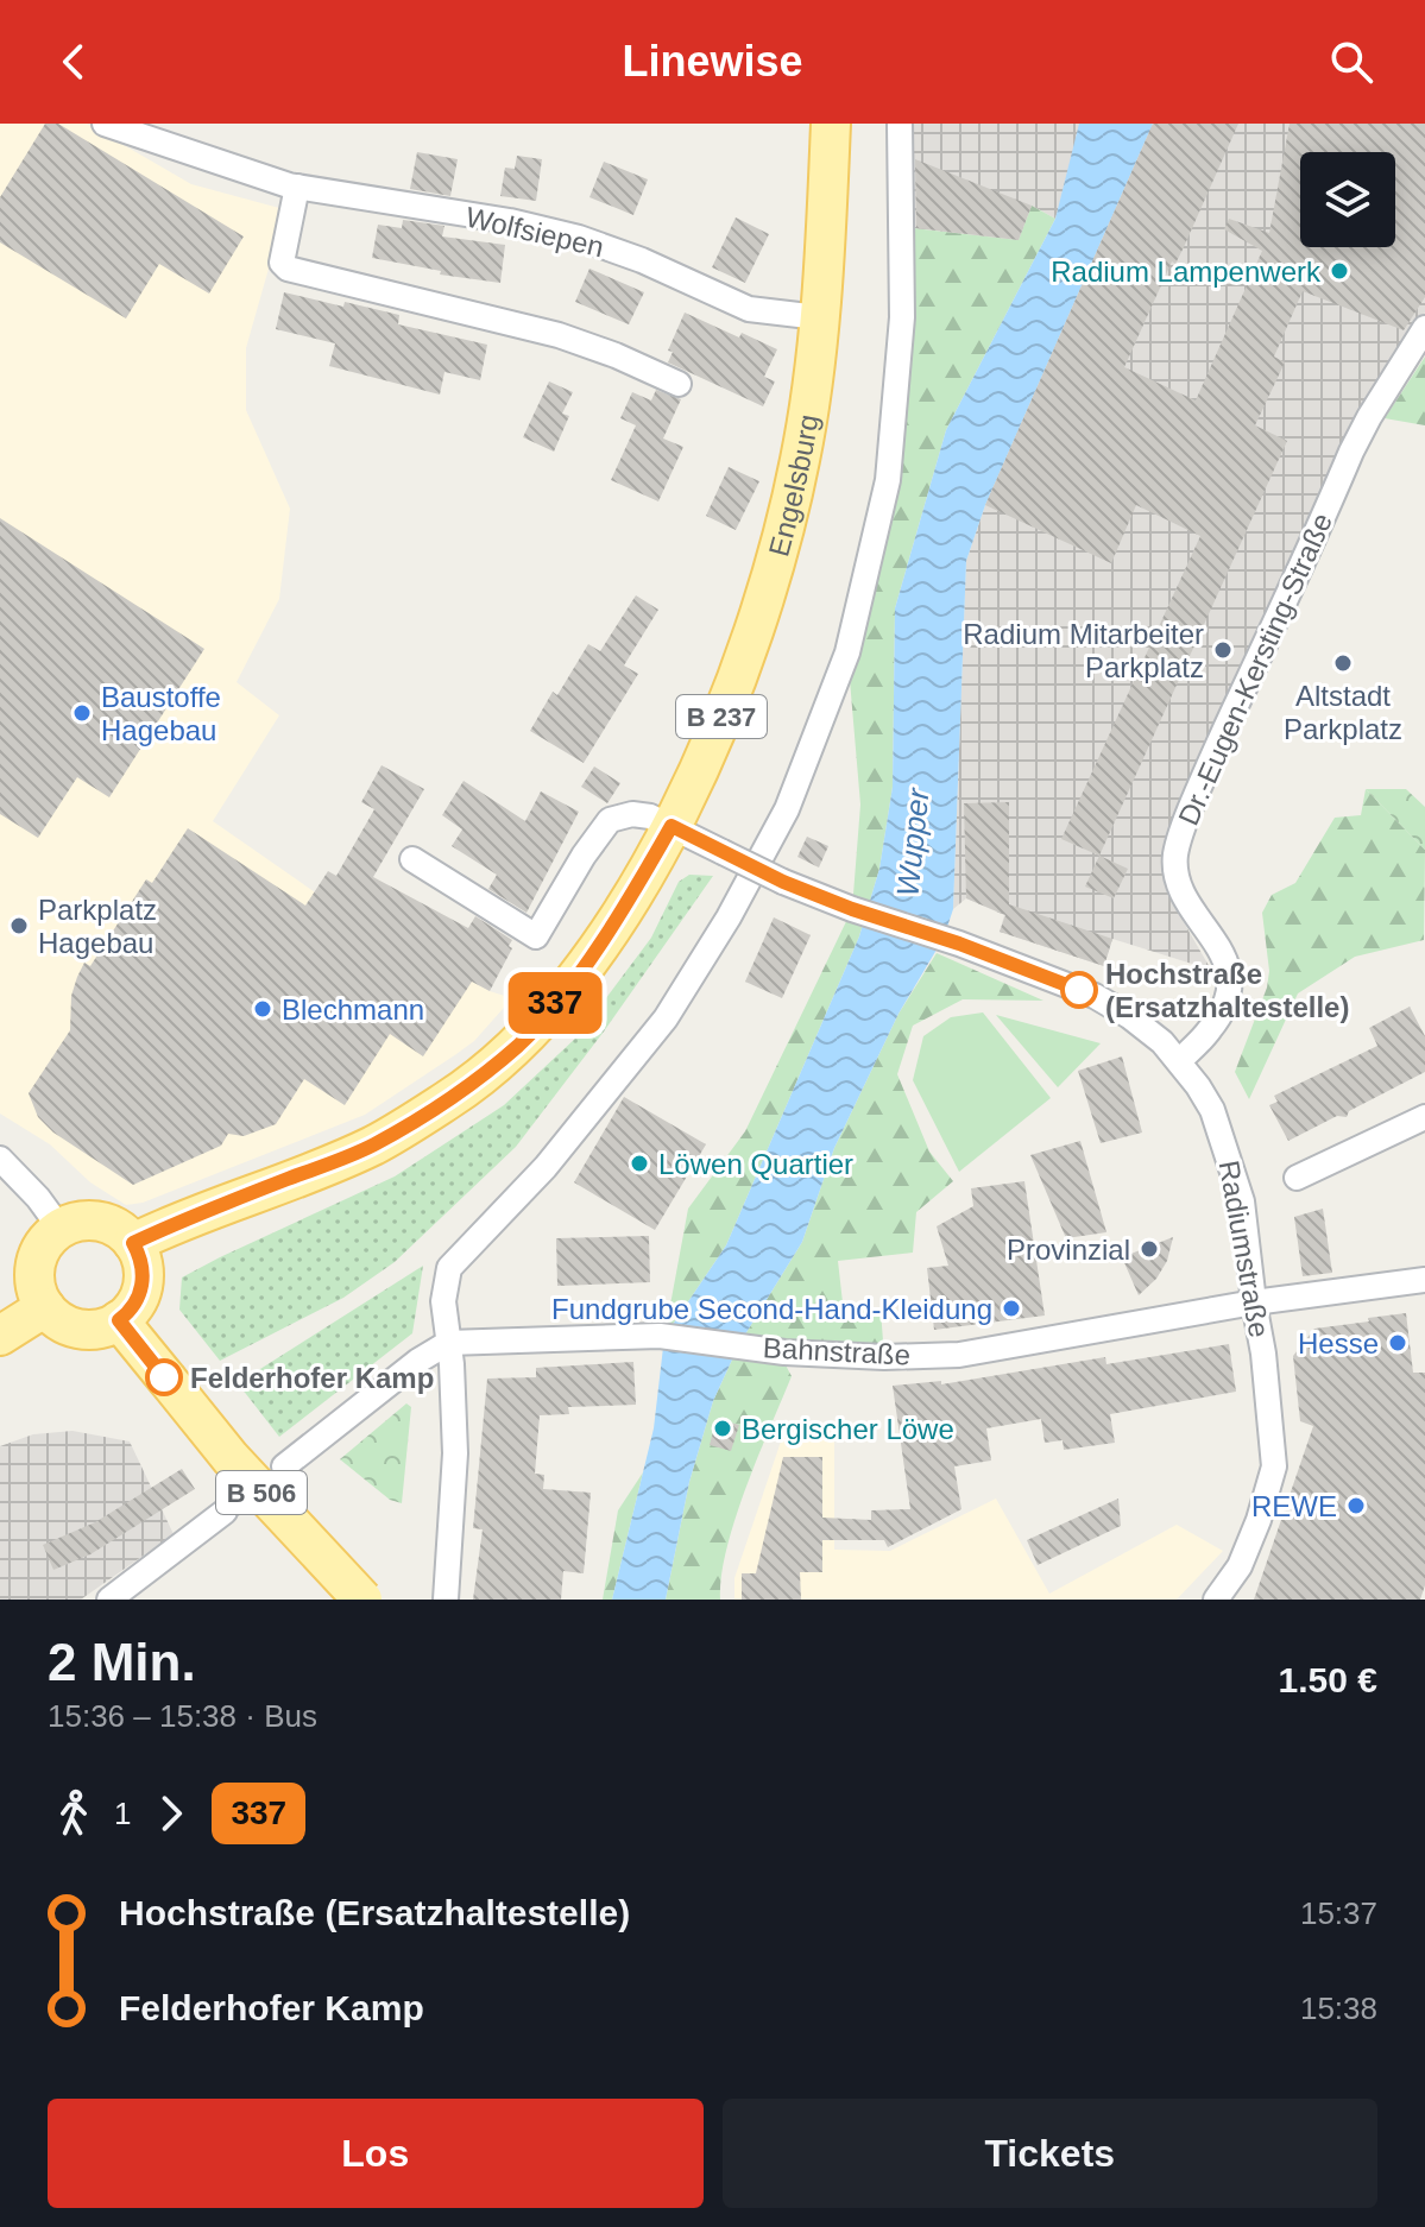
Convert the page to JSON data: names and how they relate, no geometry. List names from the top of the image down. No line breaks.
{"streets":{"main road":["Engelsburg","B 237","B 506"],"street":["Wolfsiepen","Dr.-Eugen-Kersting-Straße","Radiumstraße","Bahnstraße"]},"crossings":[["Wolfsiepen","Engelsburg"],["Engelsburg","Radiumstraße"],["Engelsburg","B 506"],["Dr.-Eugen-Kersting-Straße","Radiumstraße"],["Radiumstraße","Bahnstraße"]],"water":["Wupper"],"places":["Radium Lampenwerk","Radium Mitarbeiter Parkplatz","Altstadt Parkplatz","Baustoffe Hagebau","Parkplatz Hagebau","Hochstraße (Ersatzhaltestelle)","Blechmann","Löwen Quartier","Provinzial","Fundgrube Second-Hand-Kleidung","Hesse","Felderhofer Kamp","Bergischer Löwe","REWE"],"lines":["bus line 337"],"page":{"header":"Linewise","on_map":"337","heading":["2 Min.","15:36 – 15:38 · Bus","1.50 €"],"legs":["1","337"],"list":[{"name":"Hochstraße (Ersatzhaltestelle)","value":"15:37"},{"name":"Felderhofer Kamp","value":"15:38"}],"buttons":["Los","Tickets"]}}
